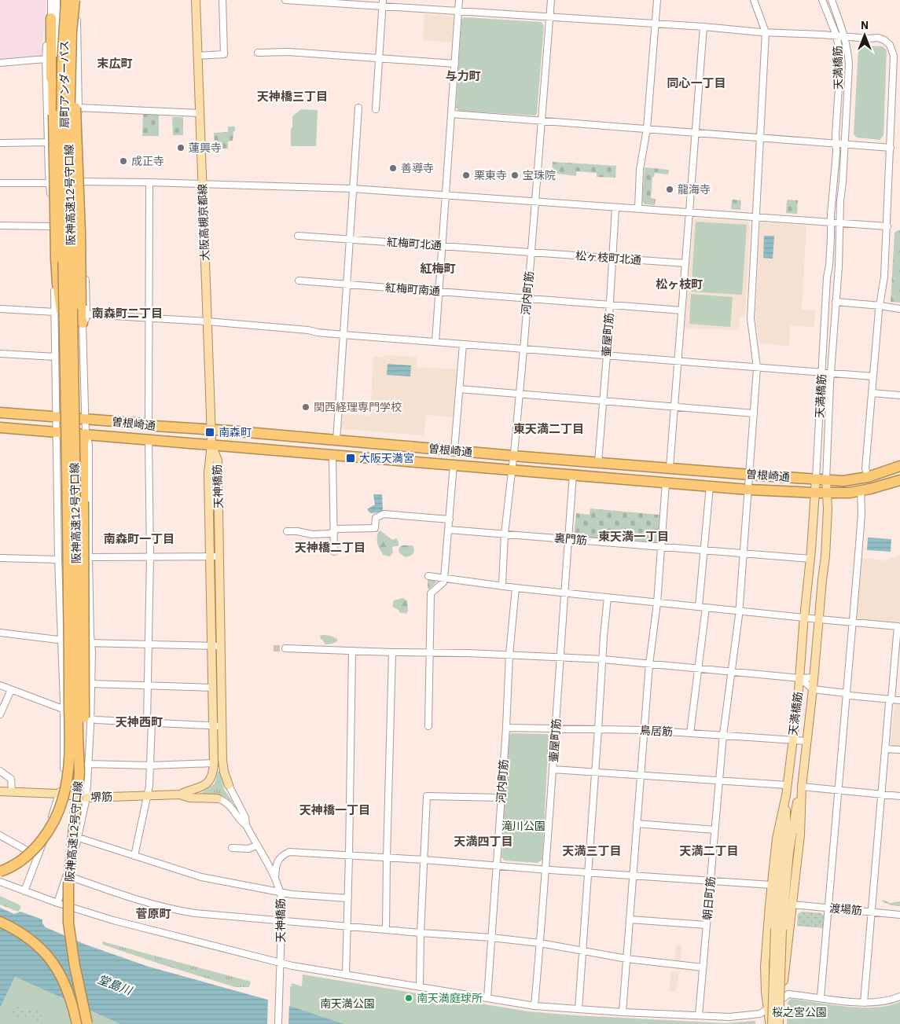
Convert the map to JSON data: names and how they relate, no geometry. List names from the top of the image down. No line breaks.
{"streets":{"highway":["阪神高速12号守口線","曽根崎通"],"main road":["天満橋筋","大阪高槻京都線","天神橋筋","堺筋"],"street":["扇町アンダーパス","紅梅町北通","松ヶ枝町北通","紅梅町南通","河内町筋","壷屋町筋","裏門筋","鳥居筋","朝日町筋","渡場筋"]},"crossings":[["天満橋筋","曽根崎通"],["天満橋筋","裏門筋"],["天満橋筋","鳥居筋"],["天満橋筋","渡場筋"],["扇町アンダーパス","阪神高速12号守口線"],["大阪高槻京都線","曽根崎通"],["大阪高槻京都線","天神橋筋"],["紅梅町北通","松ヶ枝町北通"],["紅梅町北通","河内町筋"],["松ヶ枝町北通","河内町筋"],["松ヶ枝町北通","壷屋町筋"],["紅梅町南通","河内町筋"],["紅梅町南通","壷屋町筋"],["河内町筋","曽根崎通"],["河内町筋","裏門筋"],["河内町筋","鳥居筋"],["壷屋町筋","曽根崎通"],["壷屋町筋","裏門筋"],["壷屋町筋","鳥居筋"],["曽根崎通","天神橋筋"],["曽根崎通","朝日町筋"],["天神橋筋","堺筋"],["裏門筋","朝日町筋"],["鳥居筋","朝日町筋"]],"districts":["末広町","与力町","同心一丁目","天神橋三丁目","紅梅町","松ヶ枝町","南森町二丁目","東天満二丁目","東天満一丁目","南森町一丁目","天神橋二丁目","天神西町","天神橋一丁目","天満四丁目","天満三丁目","天満二丁目","菅原町"],"water":["堂島川"],"parks":["滝川公園","南天満公園","桜之宮公園"],"places":{"other":["蓮興寺","成正寺","善導寺","栗東寺","宝珠院","龍海寺","関西経理専門学校","南天満庭球所"],"transit":["南森町","大阪天満宮"]},"north":"top"}
